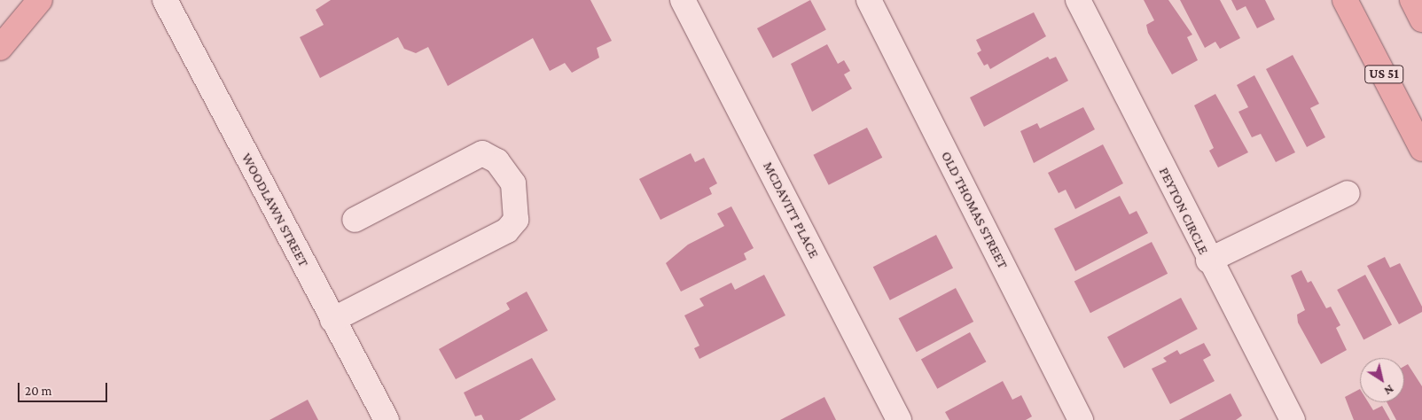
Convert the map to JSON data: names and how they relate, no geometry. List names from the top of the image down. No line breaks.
{"streets":{"main road":["US 51"],"street":["WOODLAWN STREET","MCDAVITT PLACE","OLD THOMAS STREET","PEYTON CIRCLE"]},"scale_bar":"20 m","north":"bottom right"}
